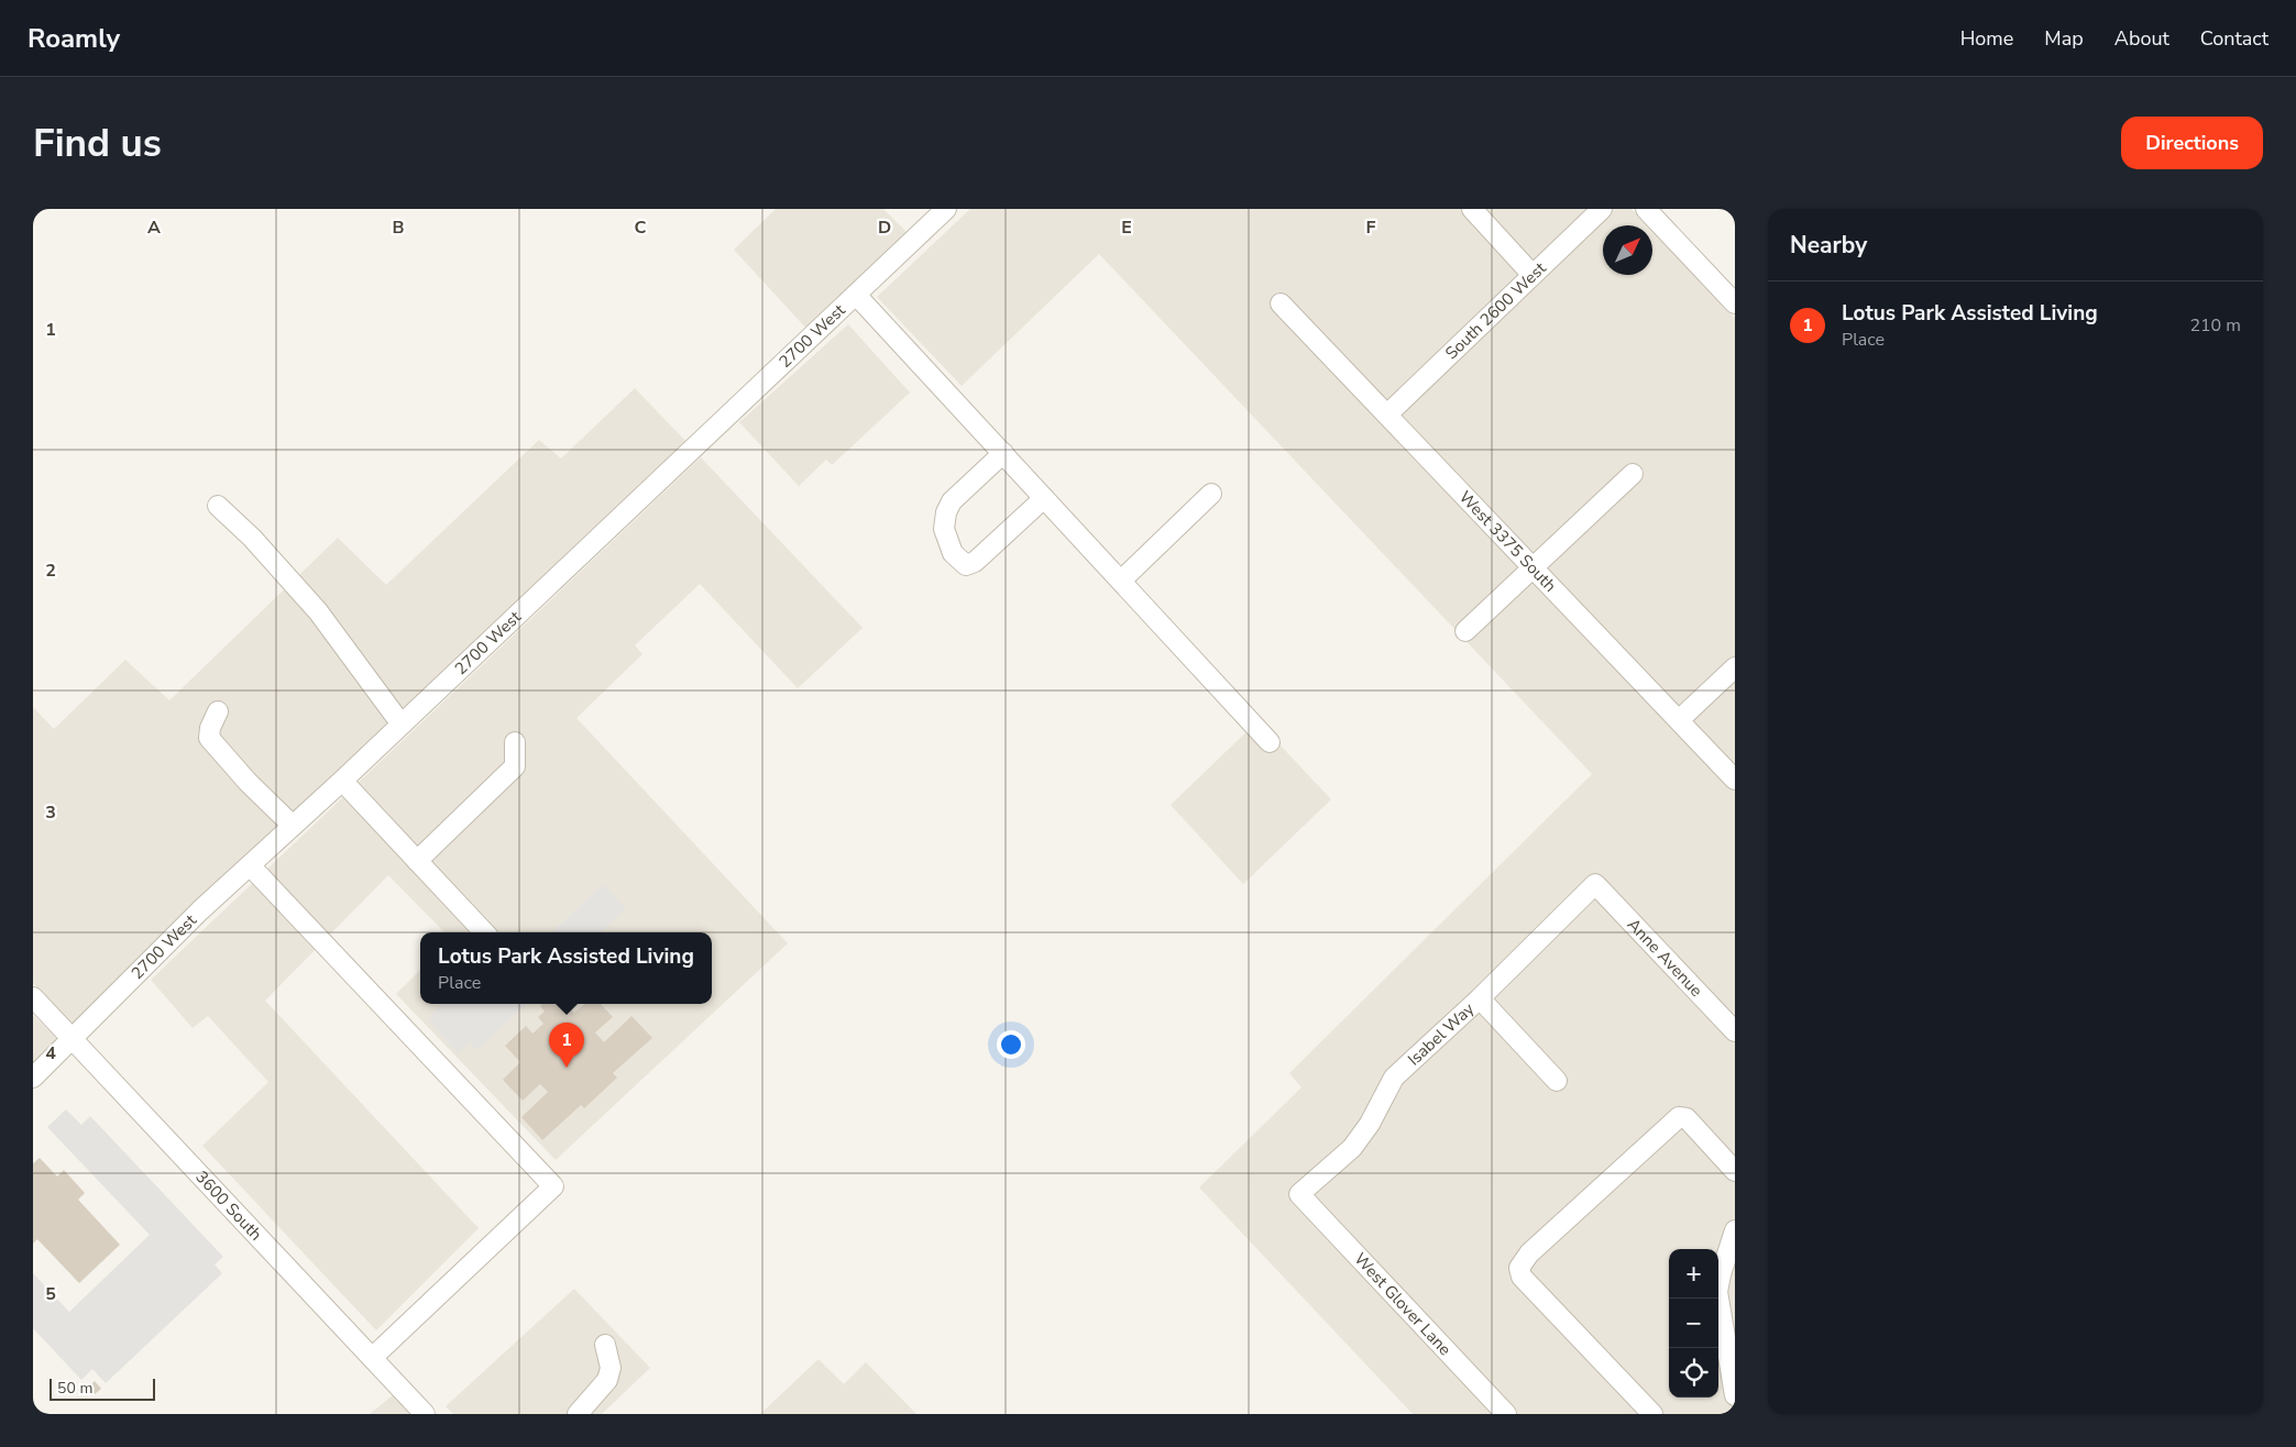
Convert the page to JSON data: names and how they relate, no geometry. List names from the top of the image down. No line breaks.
{"streets":{"street":["South 2600 West","2700 West","West 3375 South","Anne Avenue","Isabel Way","3600 South","West Glover Lane"]},"crossings":[["South 2600 West","West 3375 South"],["2700 West","3600 South"],["Anne Avenue","Isabel Way"],["Isabel Way","West Glover Lane"]],"scale_bar":"50 m","north":"top right","page":{"header":"Roamly","nav":["Home","Map","About","Contact"],"buttons":"Directions","title":"Find us","heading":"Nearby","list":[{"mark":"1","name":"Lotus Park Assisted Living","note":"Place","value":"210 m"}],"popup":["Lotus Park Assisted Living","Place"],"pins":"1","map_buttons":["+","−"],"scale":"50 m"},"grid":{"columns":["A","B","C","D","E","F"],"rows":["1","2","3","4","5"]}}
